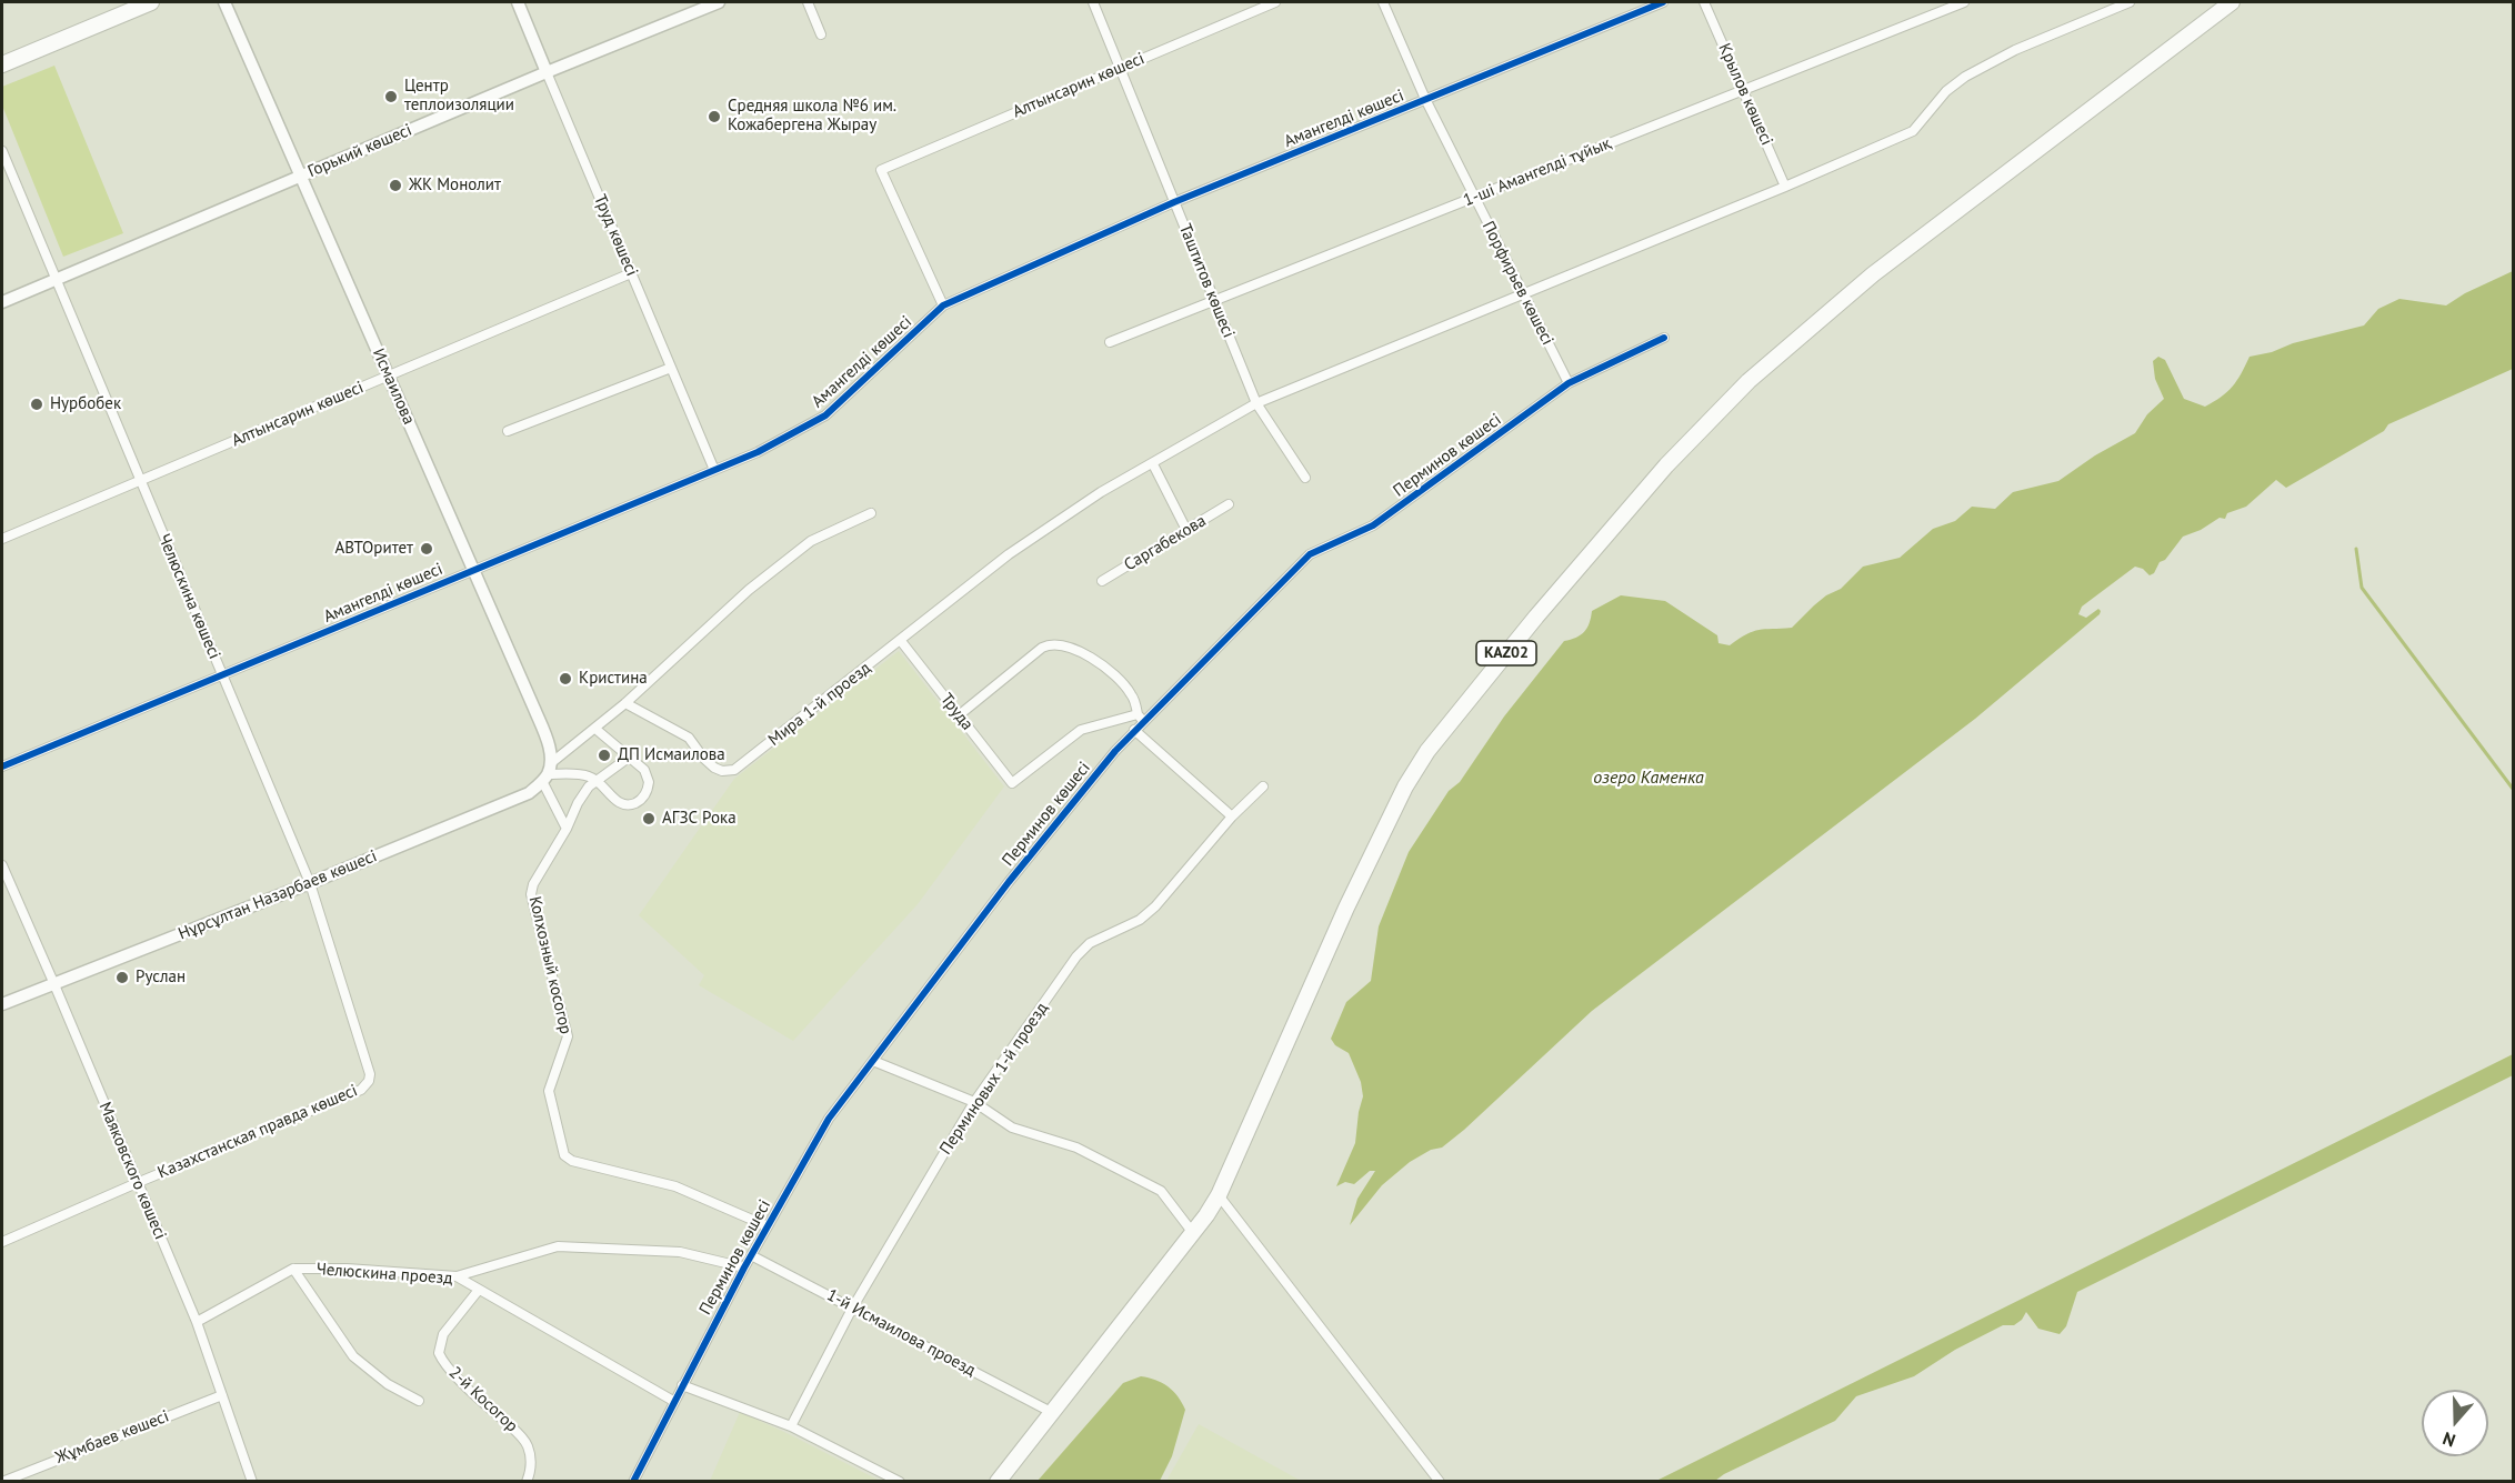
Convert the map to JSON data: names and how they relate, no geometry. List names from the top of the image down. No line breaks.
{"streets":{"main road":["KAZ02"],"street":["Алтынсарин көшесі","Крылов көшесі","Амангелді көшесі","Горький көшесі","1-ші Амангелді тұйық","Труд көшесі","Таштитов көшесі","Порфирьев көшесі","Исмаилова","Перминов көшесі","Саргабекова","Челюскина көшесі","Мира 1-й проезд","Труда","Нұрсұлтан Назарбаев көшесі","Колхозный косогор","Перминовых 1-й проезд","Казахстанская правда көшесі","Маяковского көшесі","Челюскина проезд","1-й Исмаилова проезд","2-й Косогор","Жұмбаев көшесі"]},"crossings":[["Алтынсарин көшесі","Амангелді көшесі"],["Алтынсарин көшесі","Труд көшесі"],["Алтынсарин көшесі","Таштитов көшесі"],["Алтынсарин көшесі","Исмаилова"],["Алтынсарин көшесі","Челюскина көшесі"],["Крылов көшесі","1-ші Амангелді тұйық"],["Амангелді көшесі","Труд көшесі"],["Амангелді көшесі","Таштитов көшесі"],["Амангелді көшесі","Порфирьев көшесі"],["Амангелді көшесі","Исмаилова"],["Амангелді көшесі","Челюскина көшесі"],["Горький көшесі","Труд көшесі"],["Горький көшесі","Исмаилова"],["Горький көшесі","Челюскина көшесі"],["1-ші Амангелді тұйық","Таштитов көшесі"],["1-ші Амангелді тұйық","Порфирьев көшесі"],["Порфирьев көшесі","Перминов көшесі"],["Исмаилова","Нұрсұлтан Назарбаев көшесі"],["Перминов көшесі","Труда"],["Перминов көшесі","Колхозный косогор"],["Перминов көшесі","Челюскина проезд"],["Перминов көшесі","1-й Исмаилова проезд"],["Челюскина көшесі","Нұрсұлтан Назарбаев көшесі"],["Челюскина көшесі","Казахстанская правда көшесі"],["KAZ02","1-й Исмаилова проезд"],["Мира 1-й проезд","Труда"],["Мира 1-й проезд","Нұрсұлтан Назарбаев көшесі"],["Нұрсұлтан Назарбаев көшесі","Маяковского көшесі"],["Перминовых 1-й проезд","1-й Исмаилова проезд"],["Казахстанская правда көшесі","Маяковского көшесі"],["Маяковского көшесі","Челюскина проезд"],["Маяковского көшесі","Жұмбаев көшесі"],["Челюскина проезд","2-й Косогор"]],"water":["озеро Каменка"],"places":["Центр теплоизоляции","Средняя школа №6 им. Кожабергена Жырау","ЖК Монолит","Нурбобек","АВТОритет","Кристина","ДП Исмаилова","АГЗС Рока","Руслан"],"north":"bottom"}
